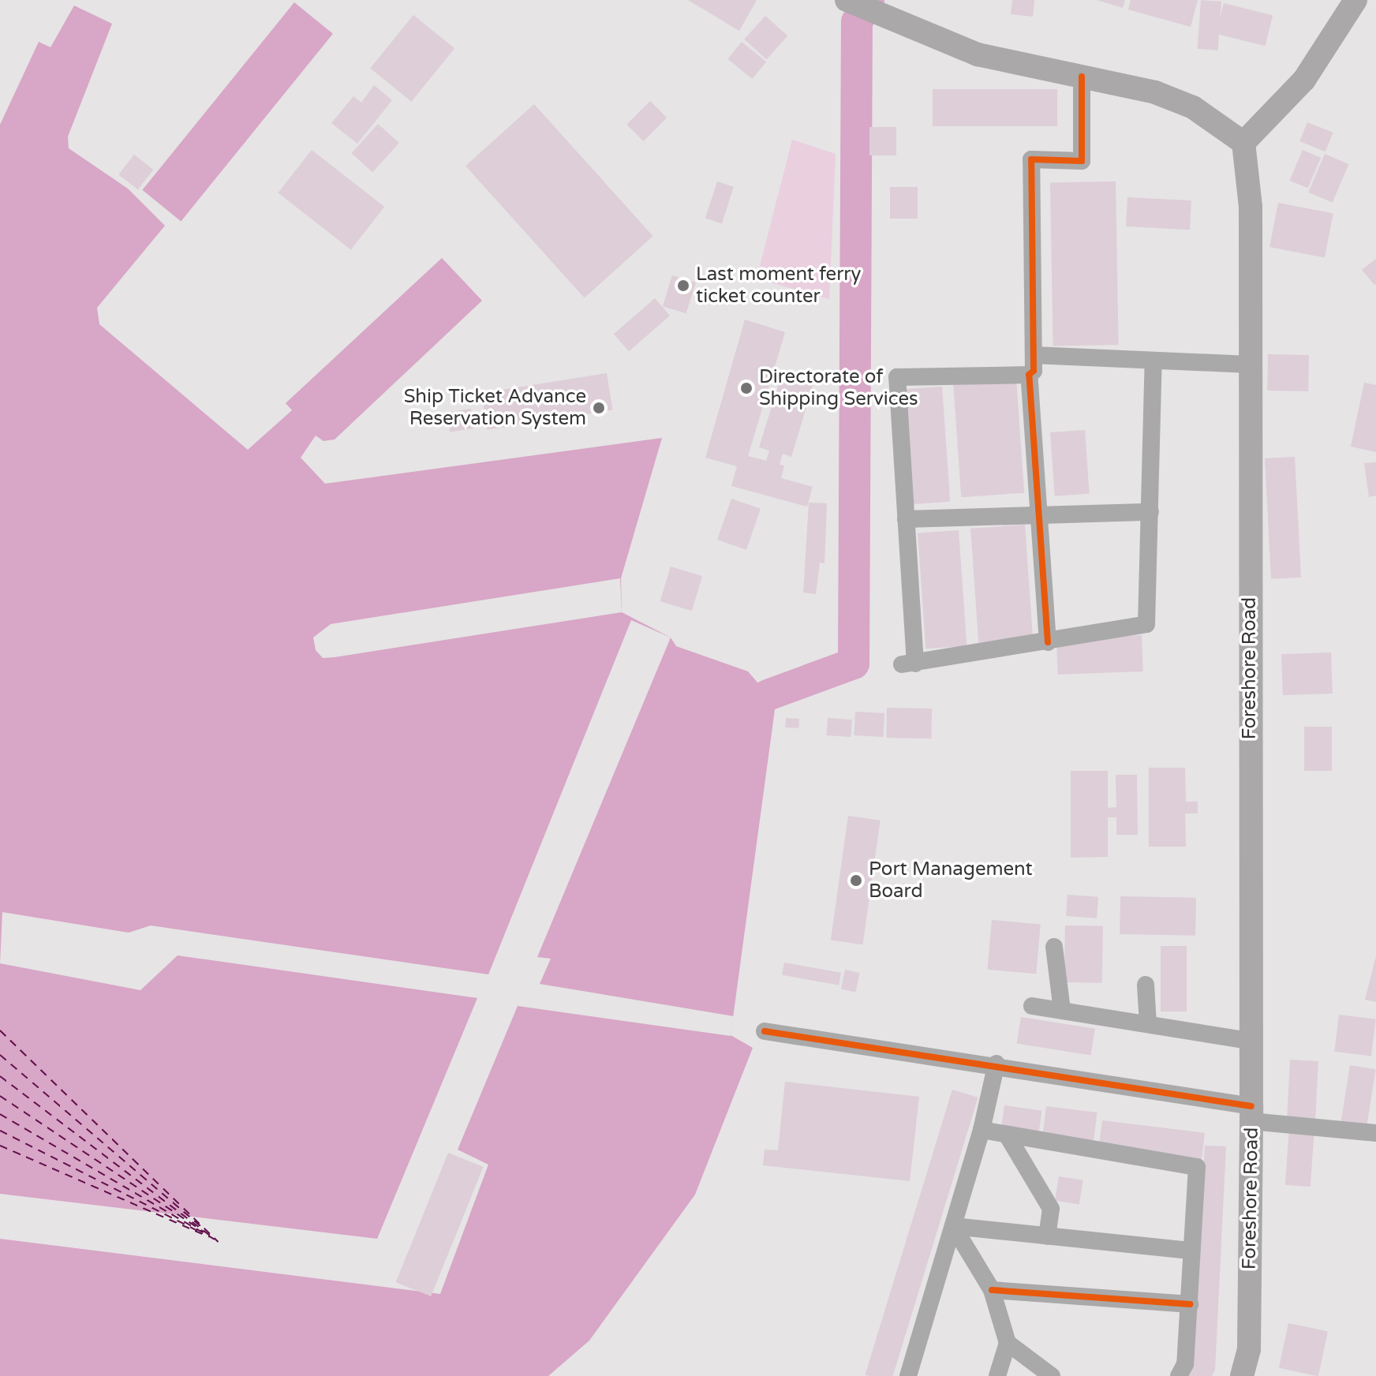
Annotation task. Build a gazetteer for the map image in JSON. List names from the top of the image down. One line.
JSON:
{"streets":{"main road":["Foreshore Road"]},"places":["Last moment ferry ticket counter","Directorate of Shipping Services","Ship Ticket Advance Reservation System","Port Management Board"]}
